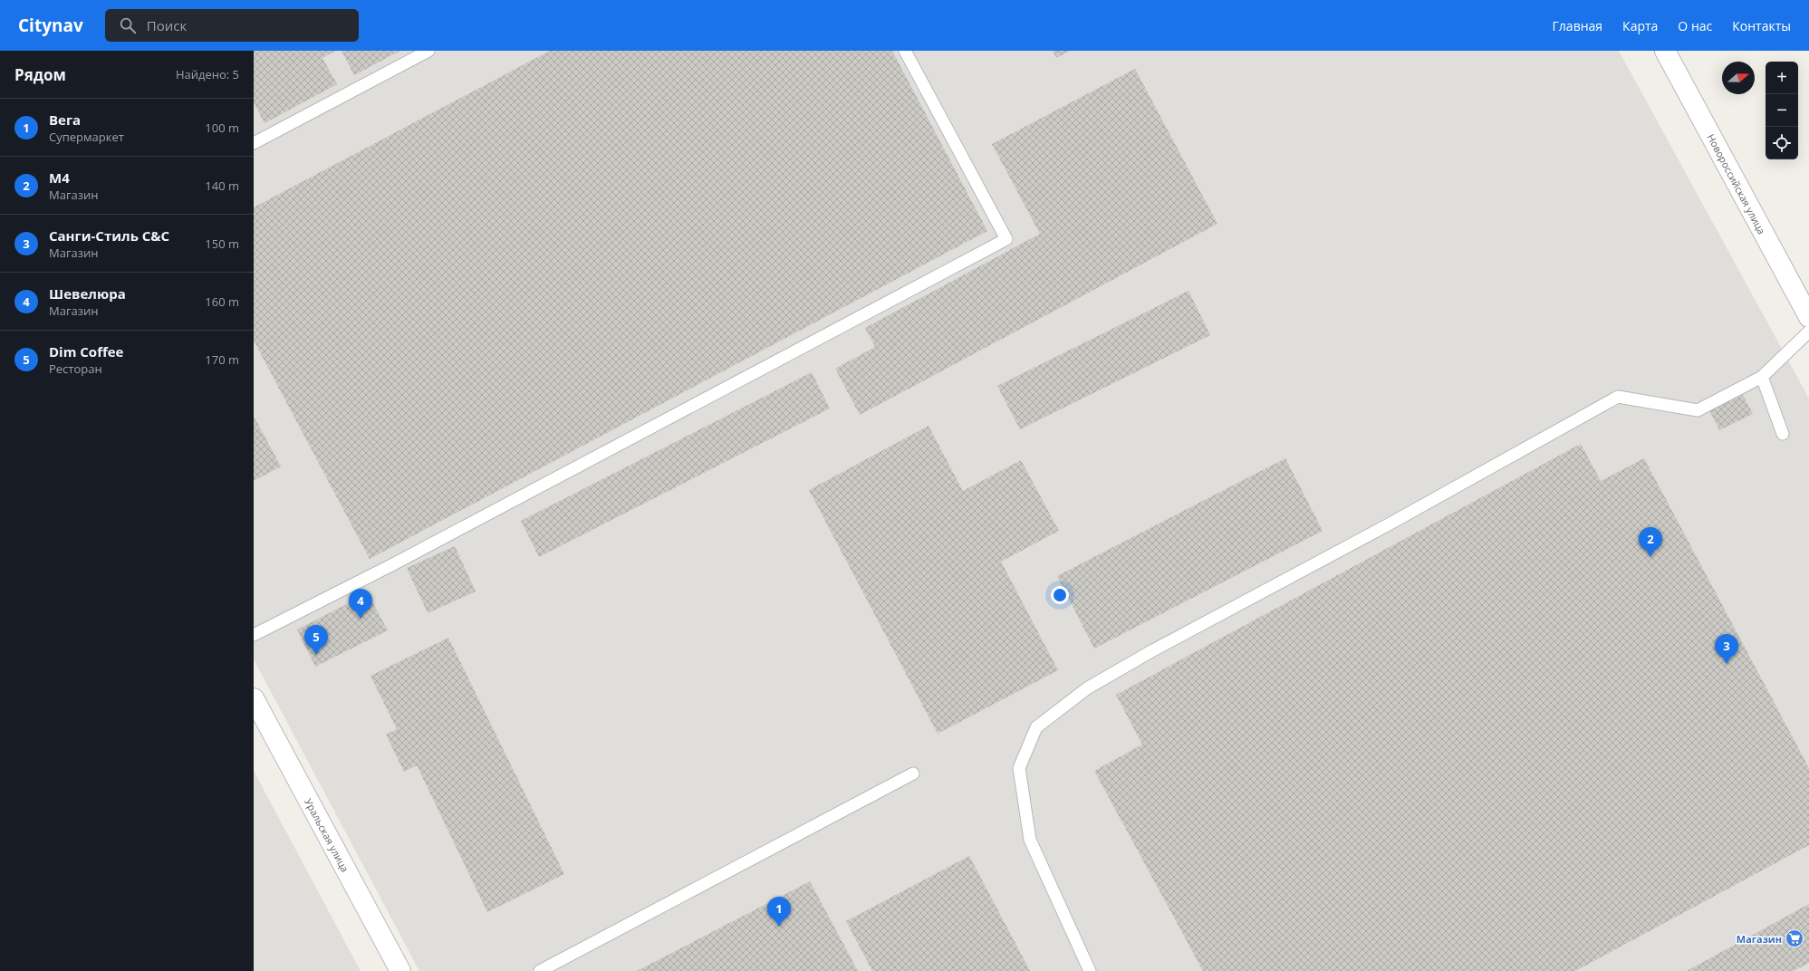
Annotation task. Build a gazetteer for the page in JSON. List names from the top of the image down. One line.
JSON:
{"streets":{"main road":["Новороссийская улица","Уральская улица"]},"places":{"supermarket":["Магазин"]},"north":"right","page":{"header":"Citynav","search":"Поиск","nav":["Главная","Карта","О нас","Контакты"],"heading":["Рядом","Найдено: 5"],"map_buttons":["+","−"],"list":[{"mark":"1","name":"Вега","note":"Супермаркет","value":"100 m"},{"mark":"2","name":"М4","note":"Магазин","value":"140 m"},{"mark":"3","name":"Санги-Стиль C&C","note":"Магазин","value":"150 m"},{"mark":"4","name":"Шевелюра","note":"Магазин","value":"160 m"},{"mark":"5","name":"Dim Coffee","note":"Ресторан","value":"170 m"}],"pins":["2","4","5","3","1"]}}
